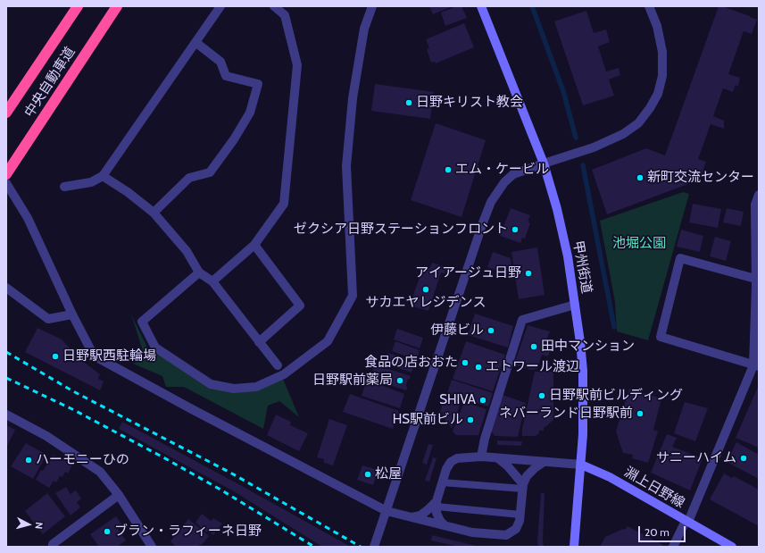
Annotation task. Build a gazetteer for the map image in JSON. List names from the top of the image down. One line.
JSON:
{"streets":{"highway":["中央自動車道"],"main road":["甲州街道","淵上日野線"]},"crossings":[["甲州街道","淵上日野線"]],"parks":["池堀公園"],"places":["日野キリスト教会","エム・ケービル","新町交流センター","ゼクシア日野ステーションフロント","アイアージュ日野","サカエヤレジデンス","伊藤ビル","田中マンション","日野駅西駐輪場","食品の店おおた","エトワール渡辺","日野駅前薬局","日野駅前ビルディング","SHIVA","ネバーランド日野駅前","HS駅前ビル","サニーハイム","ハーモニーひの","松屋","ブラン・ラフィーネ日野"],"scale_bar":"20 m","north":"right"}
